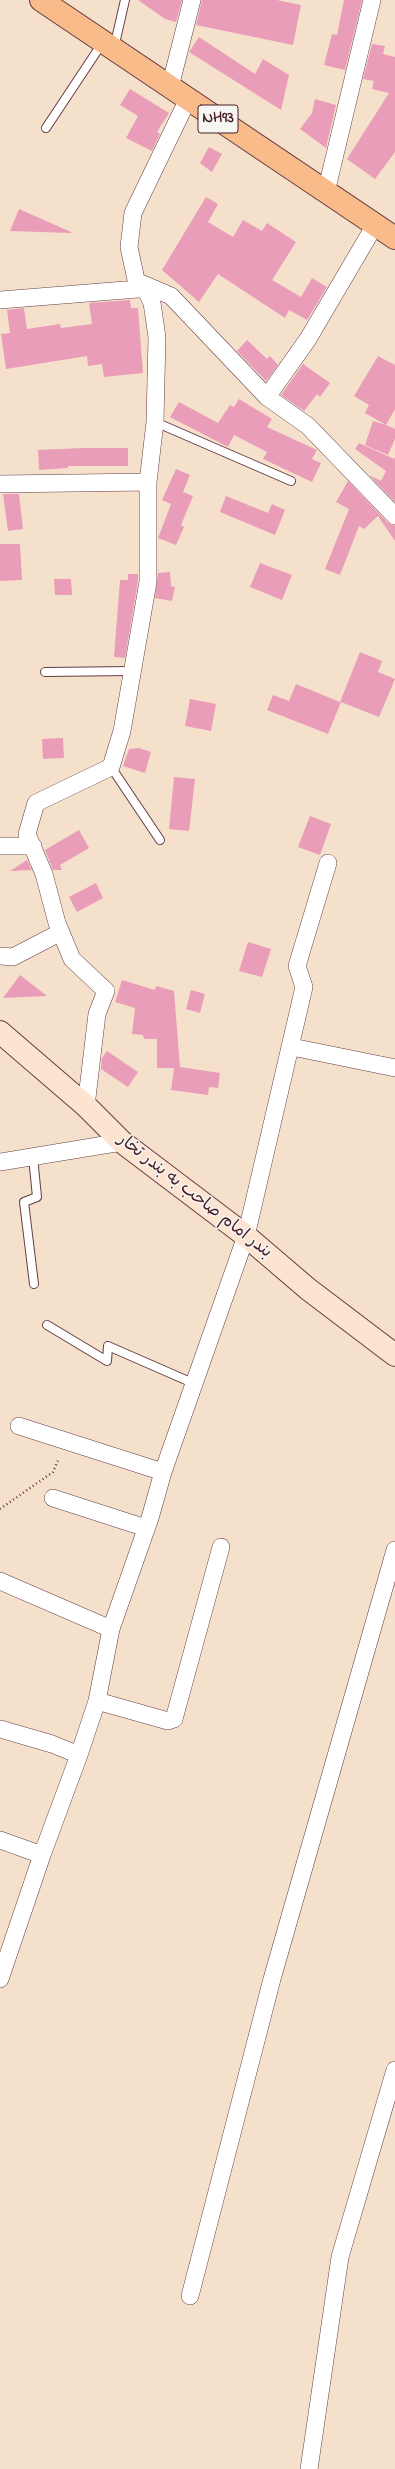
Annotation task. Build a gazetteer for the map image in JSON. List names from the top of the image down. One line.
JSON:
{"streets":{"main road":["NH93","بندر امام صاحب به بندر تخار"]}}
